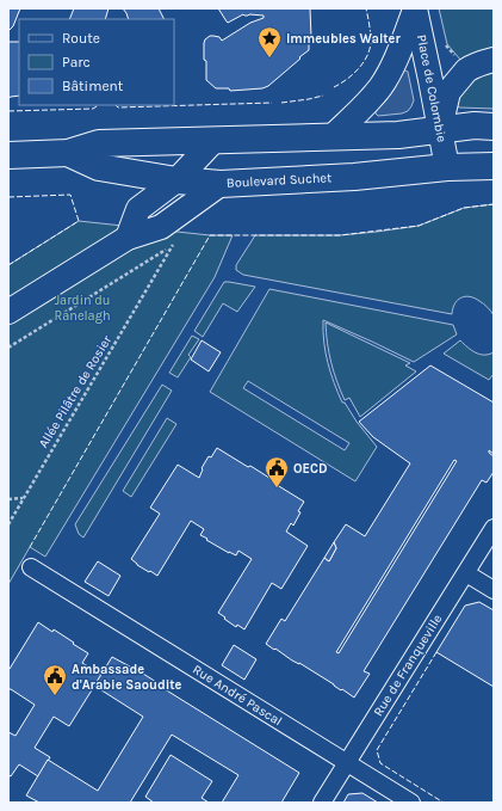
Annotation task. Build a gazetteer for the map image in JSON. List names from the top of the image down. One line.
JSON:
{"streets":{"main road":["Place de Colombie","Boulevard Suchet"],"street":["Rue de Franqueville","Rue André Pascal"],"path":["Allée Pilâtre de Rosier"]},"crossings":[["Place de Colombie","Boulevard Suchet"],["Rue de Franqueville","Rue André Pascal"]],"parks":["Jardin du Ranelagh"],"places":{"place":["Immeubles Walter"],"public building":["OECD","Ambassade d'Arabie Saoudite"]},"legend":["Route","Parc","Bâtiment"]}
